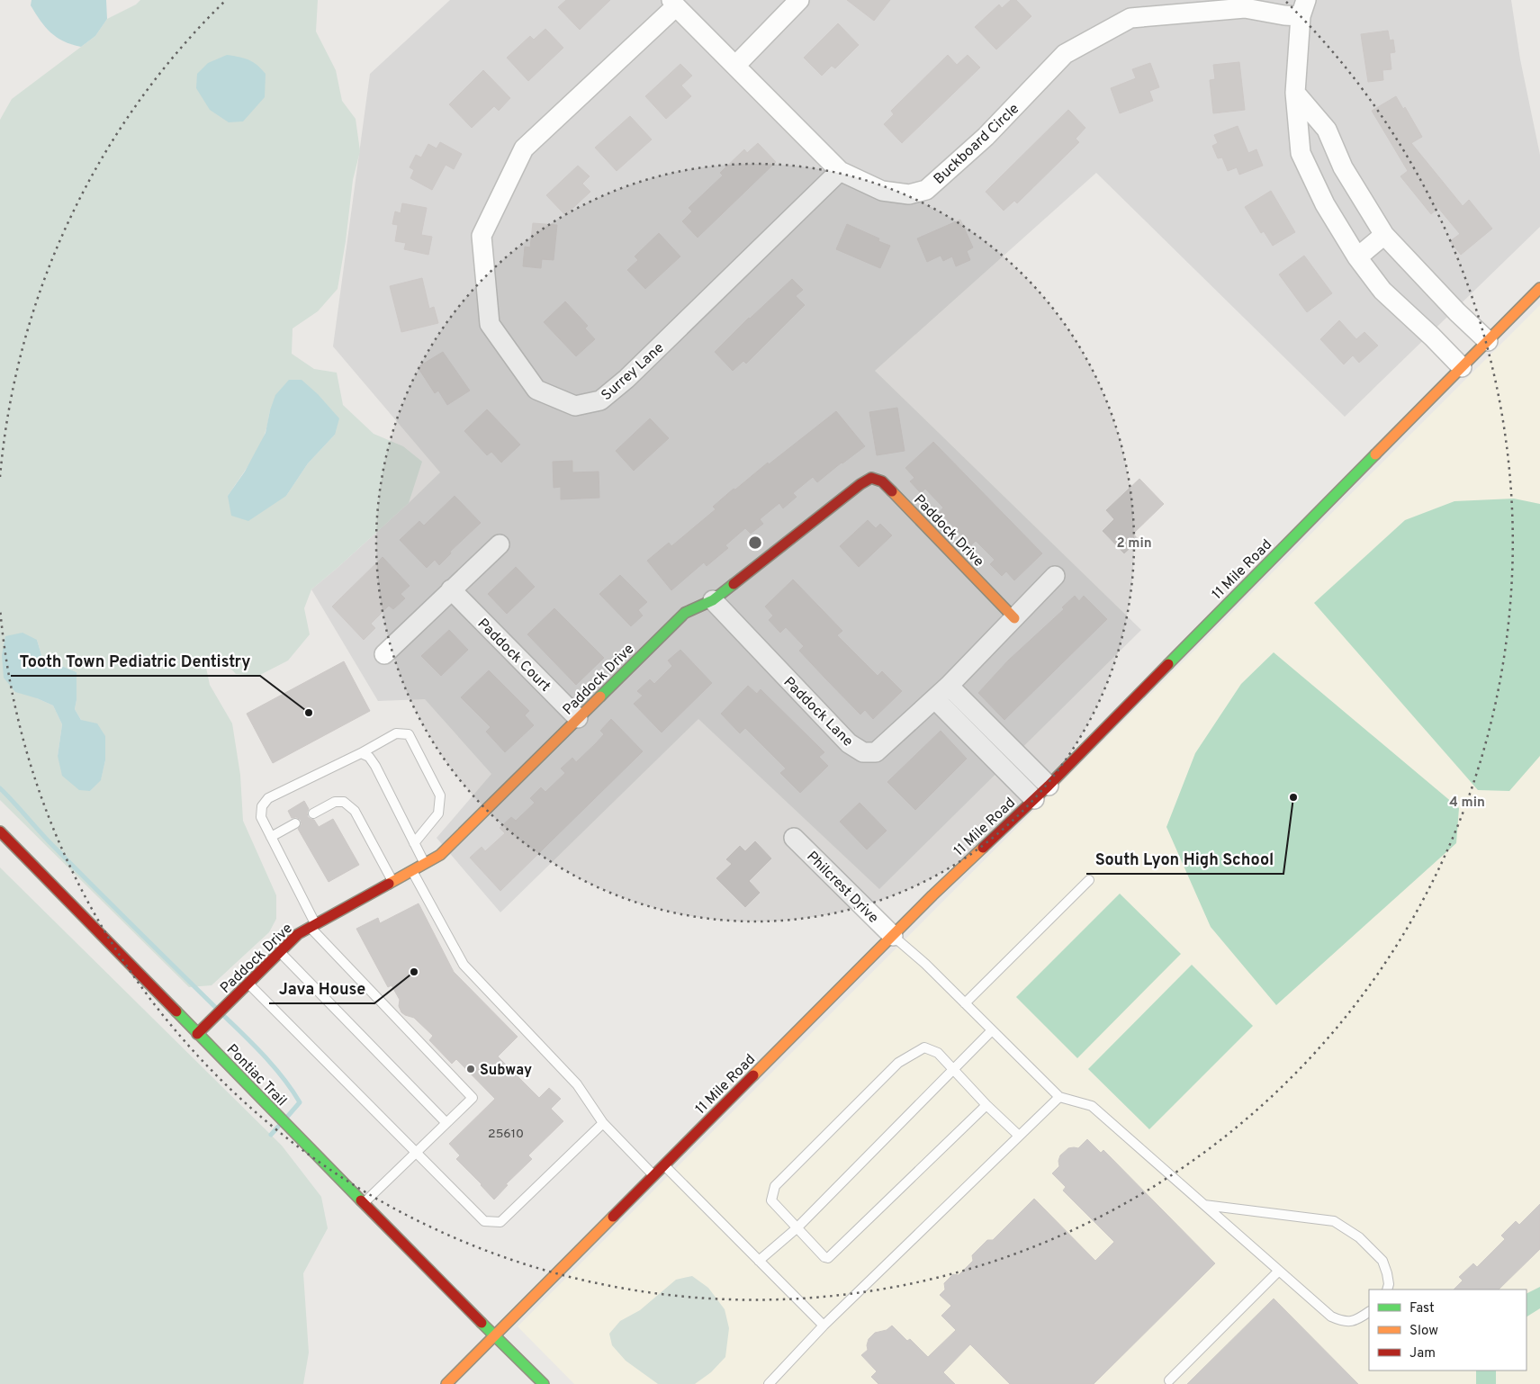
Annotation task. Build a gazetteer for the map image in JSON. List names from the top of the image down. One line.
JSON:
{"streets":{"street":["Buckboard Circle","Surrey Lane","Paddock Drive","11 Mile Road","Paddock Court","Paddock Lane","Philcrest Drive","Pontiac Trail"]},"crossings":[["Buckboard Circle","Surrey Lane"],["Paddock Drive","Paddock Court"],["Paddock Drive","Paddock Lane"],["Paddock Drive","Pontiac Trail"],["11 Mile Road","Philcrest Drive"],["11 Mile Road","Pontiac Trail"]],"places":["Tooth Town Pediatric Dentistry","South Lyon High School","Java House","Subway"],"house_numbers":["25610"],"legend":["Fast","Slow","Jam"],"rings":["2 min","4 min"]}
